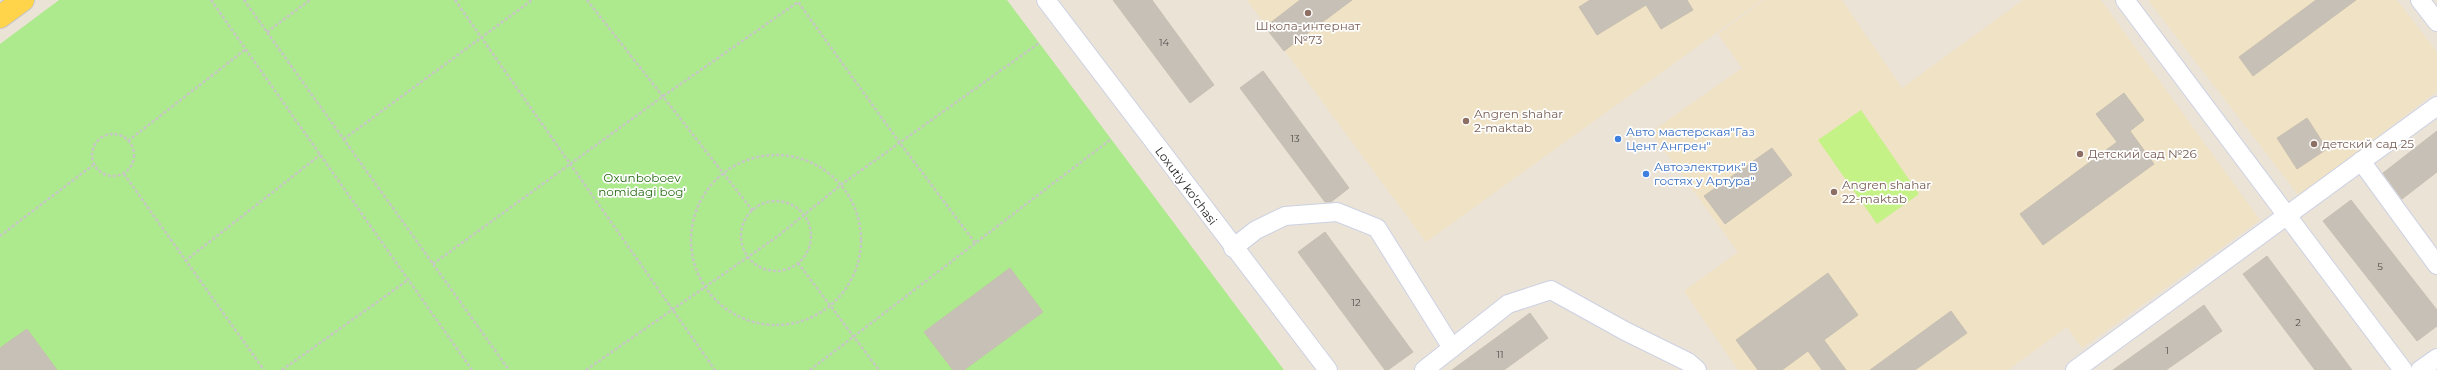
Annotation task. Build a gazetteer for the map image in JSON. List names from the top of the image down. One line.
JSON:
{"streets":{"street":["Loxutiy ko'chasi"]},"parks":["Oxunboboev nomidagi bog'"],"places":["Школа-интернат №73","Angren shahar 2-maktab","Авто мастерская\"Газ Цент Ангрен\"","детский сад 25","Детский сад №26","Автоэлектрик\" В гостях у Артура\"","Angren shahar 22-maktab"],"house_numbers":["14","13","5","12","2","1","11"]}
